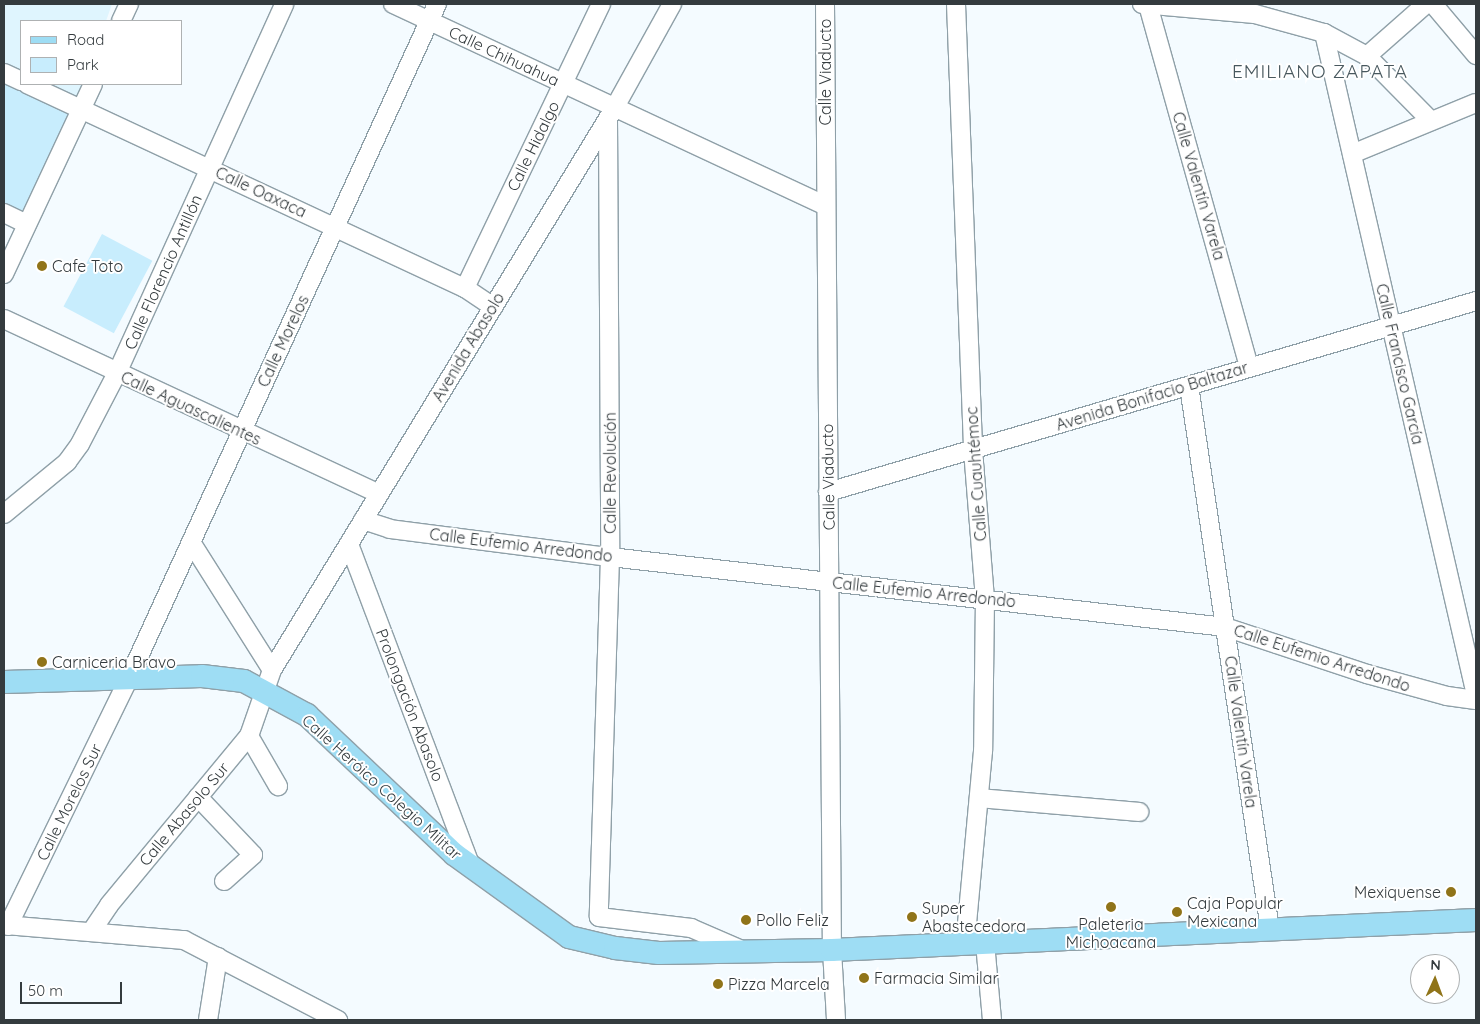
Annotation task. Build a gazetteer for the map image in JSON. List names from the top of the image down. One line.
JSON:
{"streets":{"main road":["Calle Heróico Colegio Militar"],"street":["Calle Chihuahua","Calle Viaducto","Calle Hidalgo","Calle Valentín Varela","Calle Oaxaca","Calle Florencio Antillón","Calle Morelos","Avenida Abasolo","Calle Francisco García","Avenida Bonifacio Baltazar","Calle Aguascalientes","Calle Revolución","Calle Cuauhtémoc","Calle Eufemio Arredondo","Prolongación Abasolo","Calle Morelos Sur","Calle Abasolo Sur"]},"crossings":[["Calle Chihuahua","Calle Viaducto"],["Calle Chihuahua","Calle Hidalgo"],["Calle Chihuahua","Calle Morelos"],["Calle Chihuahua","Avenida Abasolo"],["Calle Chihuahua","Calle Revolución"],["Calle Viaducto","Avenida Bonifacio Baltazar"],["Calle Viaducto","Calle Eufemio Arredondo"],["Calle Viaducto","Calle Heróico Colegio Militar"],["Calle Hidalgo","Calle Oaxaca"],["Calle Valentín Varela","Avenida Bonifacio Baltazar"],["Calle Valentín Varela","Calle Eufemio Arredondo"],["Calle Valentín Varela","Calle Heróico Colegio Militar"],["Calle Oaxaca","Calle Florencio Antillón"],["Calle Oaxaca","Calle Morelos"],["Calle Oaxaca","Avenida Abasolo"],["Calle Florencio Antillón","Calle Aguascalientes"],["Calle Morelos","Calle Aguascalientes"],["Calle Morelos","Calle Heróico Colegio Militar"],["Calle Morelos","Calle Morelos Sur"],["Avenida Abasolo","Calle Aguascalientes"],["Avenida Abasolo","Calle Revolución"],["Avenida Abasolo","Calle Eufemio Arredondo"],["Avenida Abasolo","Prolongación Abasolo"],["Avenida Abasolo","Calle Heróico Colegio Militar"],["Avenida Abasolo","Calle Abasolo Sur"],["Calle Francisco García","Avenida Bonifacio Baltazar"],["Avenida Bonifacio Baltazar","Calle Cuauhtémoc"],["Calle Revolución","Calle Eufemio Arredondo"],["Calle Revolución","Calle Heróico Colegio Militar"],["Calle Cuauhtémoc","Calle Eufemio Arredondo"],["Calle Cuauhtémoc","Calle Heróico Colegio Militar"],["Prolongación Abasolo","Calle Heróico Colegio Militar"],["Calle Heróico Colegio Militar","Calle Morelos Sur"],["Calle Heróico Colegio Militar","Calle Abasolo Sur"]],"districts":["EMILIANO ZAPATA"],"places":["Cafe Toto","Carniceria Bravo","Mexiquense","Paleteria Michoacana","Caja Popular Mexicana","Super Abastecedora","Pollo Feliz","Farmacia Similar","Pizza Marcela"],"legend":["Road","Park"],"scale_bar":"50 m","north":"top"}
